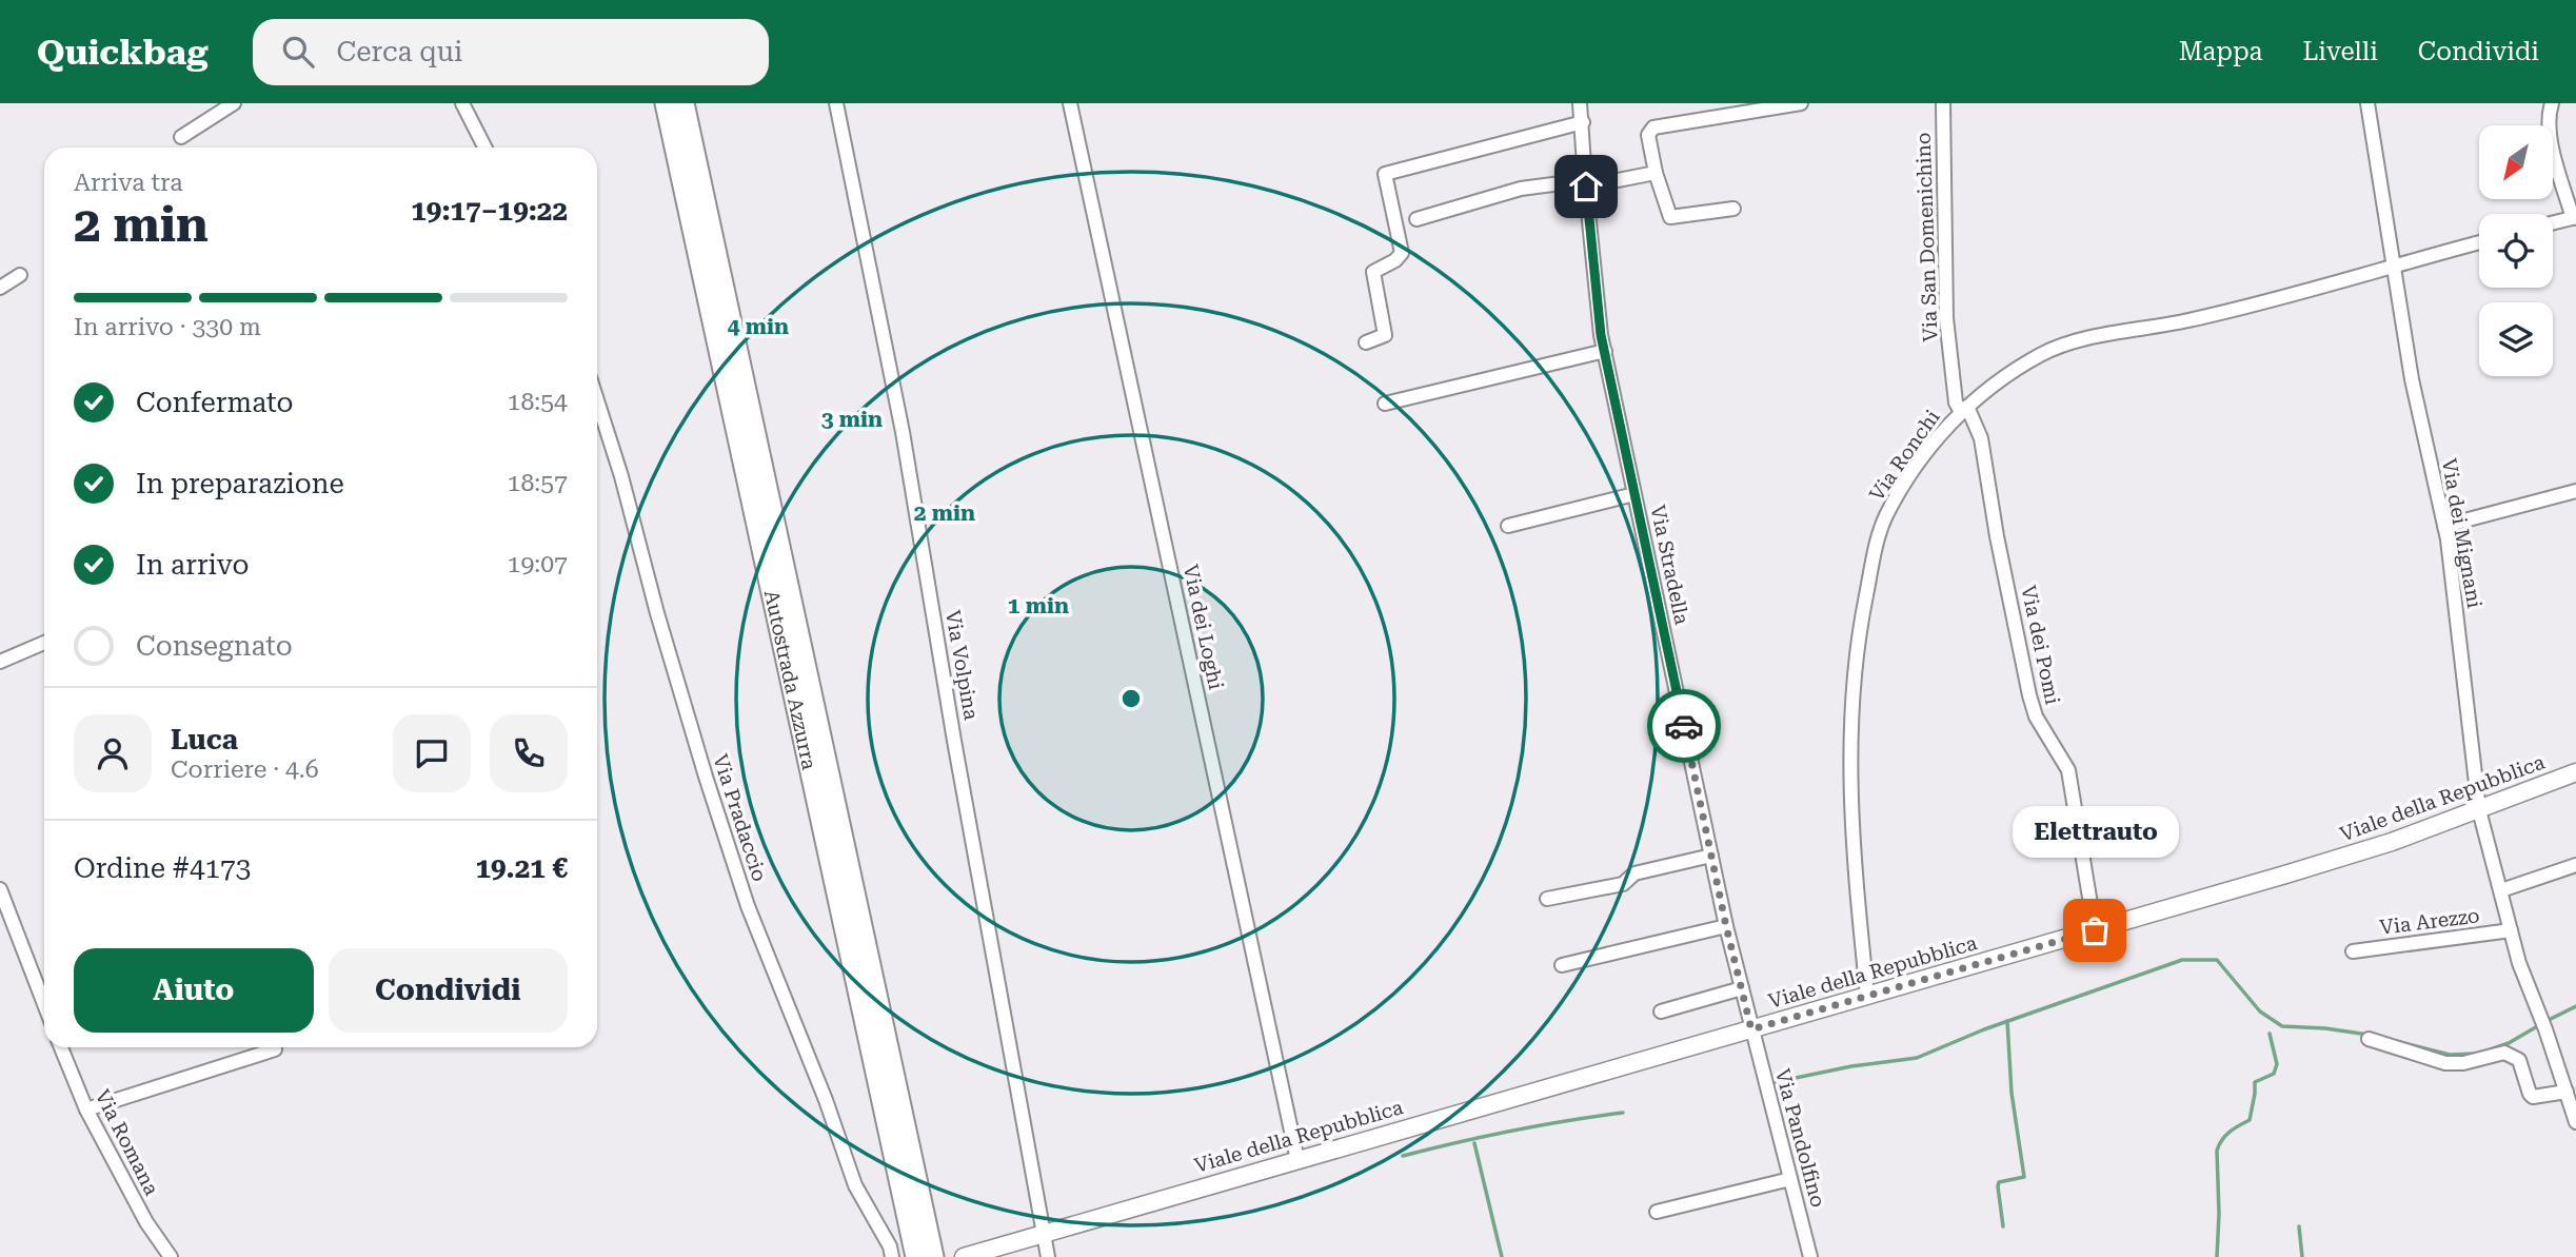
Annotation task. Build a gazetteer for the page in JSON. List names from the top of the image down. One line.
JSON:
{"streets":{"highway":["Autostrada Azzurra"],"main road":["Viale della Repubblica"],"street":["Via San Domenichino","Via Ronchi","Via dei Mignani","Via Stradella","Via dei Loghi","Via dei Pomi","Via Volpina","Via Pradaccio","Via Arezzo","Via Pandolfino","Via Romana"]},"crossings":[["Via San Domenichino","Via Ronchi"],["Via San Domenichino","Via dei Pomi"],["Via Ronchi","Via dei Mignani"],["Via Ronchi","Via dei Pomi"],["Via Ronchi","Viale della Repubblica"],["Via dei Mignani","Viale della Repubblica"],["Via dei Mignani","Via Arezzo"],["Via Stradella","Viale della Repubblica"],["Via Stradella","Via Pandolfino"],["Via dei Loghi","Viale della Repubblica"],["Via dei Pomi","Viale della Repubblica"],["Via Volpina","Viale della Repubblica"],["Viale della Repubblica","Via Arezzo"],["Viale della Repubblica","Via Pandolfino"]],"places":["Elettrauto"],"north":"bottom left","page":{"header":"Quickbag","search":"Cerca qui","nav":["Mappa","Livelli","Condividi"],"heading":["2 min","Arriva tra","19:17–19:22"],"panel":["Luca","Corriere · 4.6","Ordine #4173","19.21 €"],"bar":"In arrivo · 330 m","list":[["Confermato","18:54"],["In preparazione","18:57"],["In arrivo","19:07"],"Consegnato"],"bubble":"Elettrauto","buttons":["Aiuto","Condividi"]},"rings":["4 min","3 min","2 min","1 min"]}
